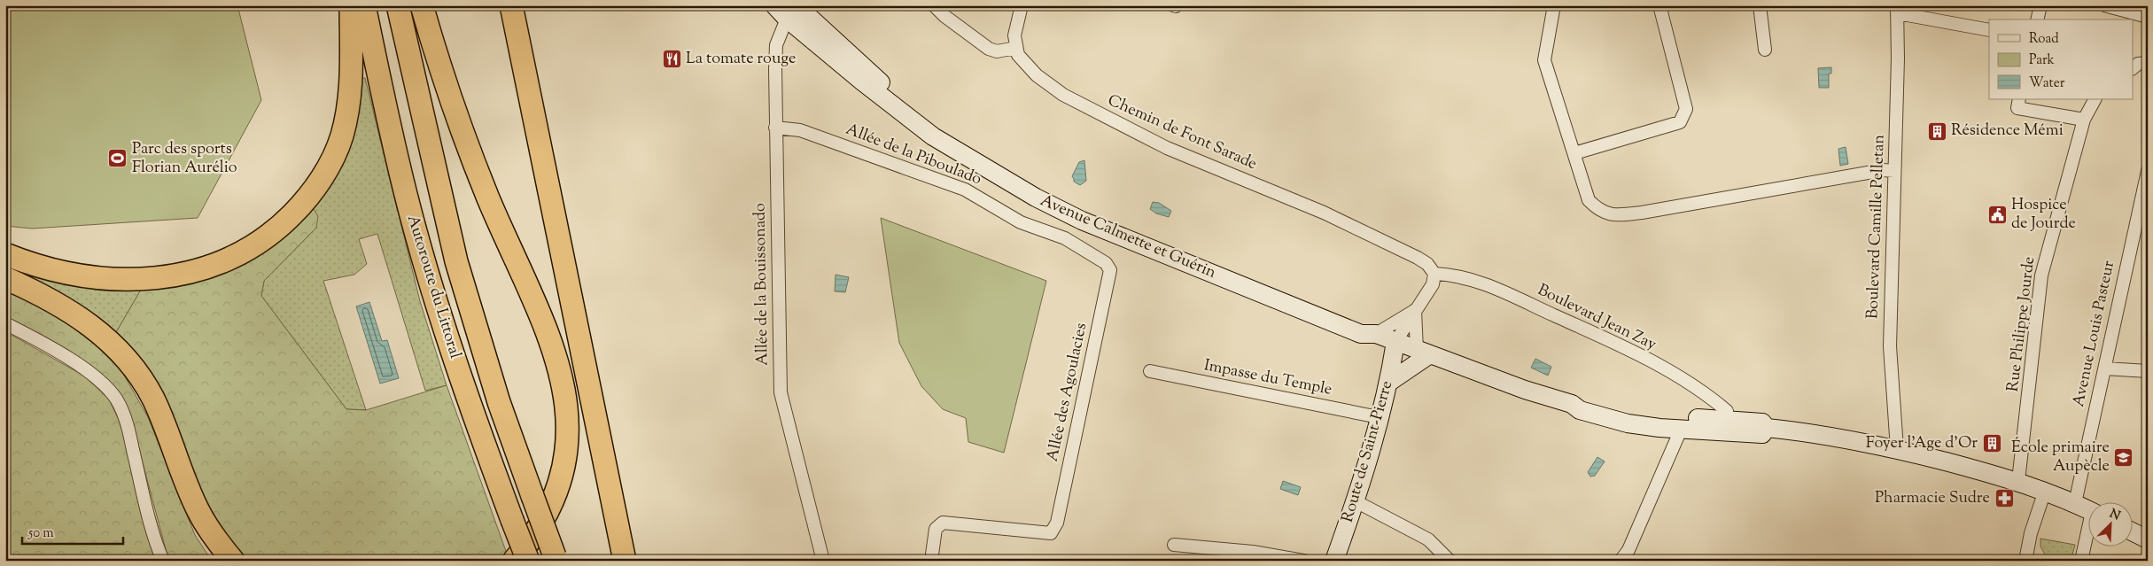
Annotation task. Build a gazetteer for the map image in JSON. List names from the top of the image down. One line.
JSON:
{"streets":{"highway":["Autoroute du Littoral"],"main road":["Avenue Calmette et Guérin","Route de Saint-Pierre"],"street":["Chemin de Font Sarade","Allée de la Piboulado","Boulevard Camille Pelletan","Allée de la Bouissonado","Boulevard Jean Zay","Rue Philippe Jourde","Avenue Louis Pasteur","Impasse du Temple","Allée des Agoulacies"]},"crossings":[["Chemin de Font Sarade","Boulevard Jean Zay"],["Allée de la Piboulado","Allée de la Bouissonado"],["Allée de la Piboulado","Allée des Agoulacies"],["Boulevard Camille Pelletan","Avenue Calmette et Guérin"],["Avenue Calmette et Guérin","Allée de la Bouissonado"],["Avenue Calmette et Guérin","Boulevard Jean Zay"],["Avenue Calmette et Guérin","Rue Philippe Jourde"],["Avenue Calmette et Guérin","Avenue Louis Pasteur"],["Avenue Calmette et Guérin","Route de Saint-Pierre"],["Impasse du Temple","Route de Saint-Pierre"]],"places":{"restaurant":["La tomate rouge"],"building":["Résidence Mémi","Foyer l'Age d'Or"],"sports":["Parc des sports Florian Aurélio"],"public building":["Hospice de Jourde"],"school or university":["École primaire Aupècle"],"pharmacy":["Pharmacie Sudre"]},"legend":["Road","Park","Water"],"scale_bar":"50 m","north":"top right"}
